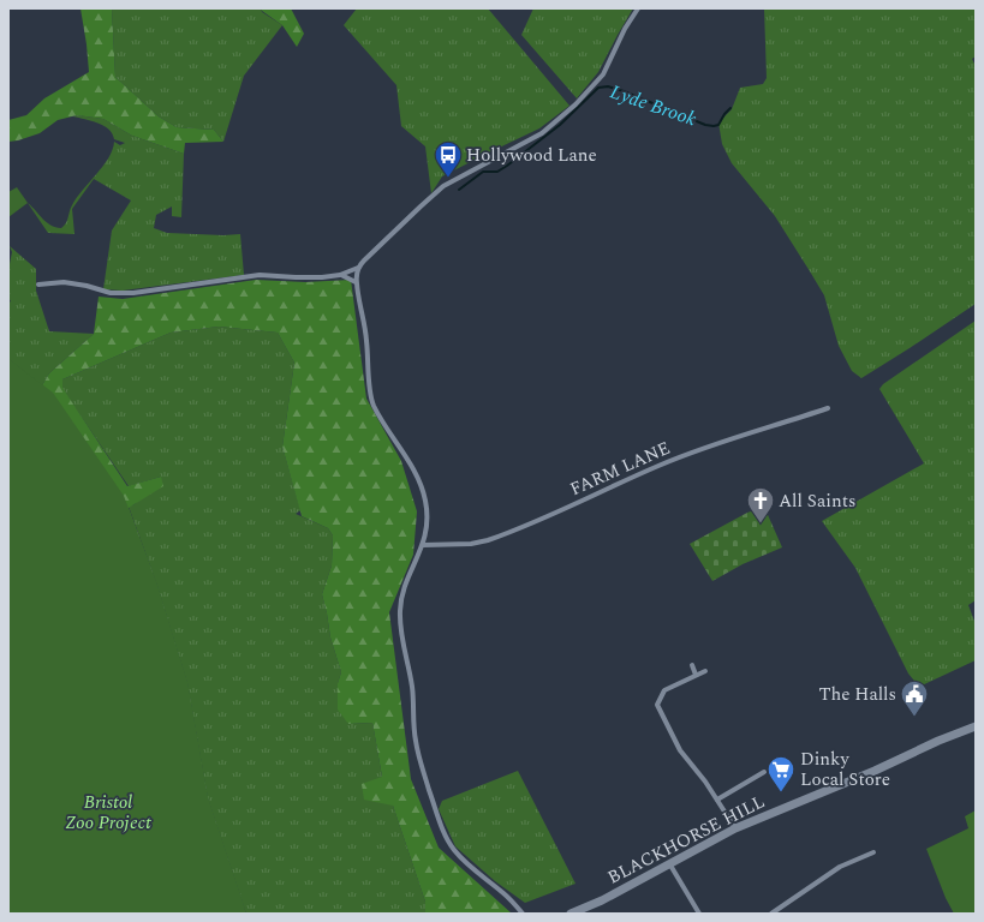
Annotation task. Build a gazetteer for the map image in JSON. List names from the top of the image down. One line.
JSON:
{"streets":{"main road":["BLACKHORSE HILL"],"street":["FARM LANE"]},"water":["Lyde Brook"],"parks":["Bristol Zoo Project"],"places":{"bus stop":["Hollywood Lane"],"church":["All Saints"],"public building":["The Halls"],"supermarket":["Dinky Local Store"]}}
